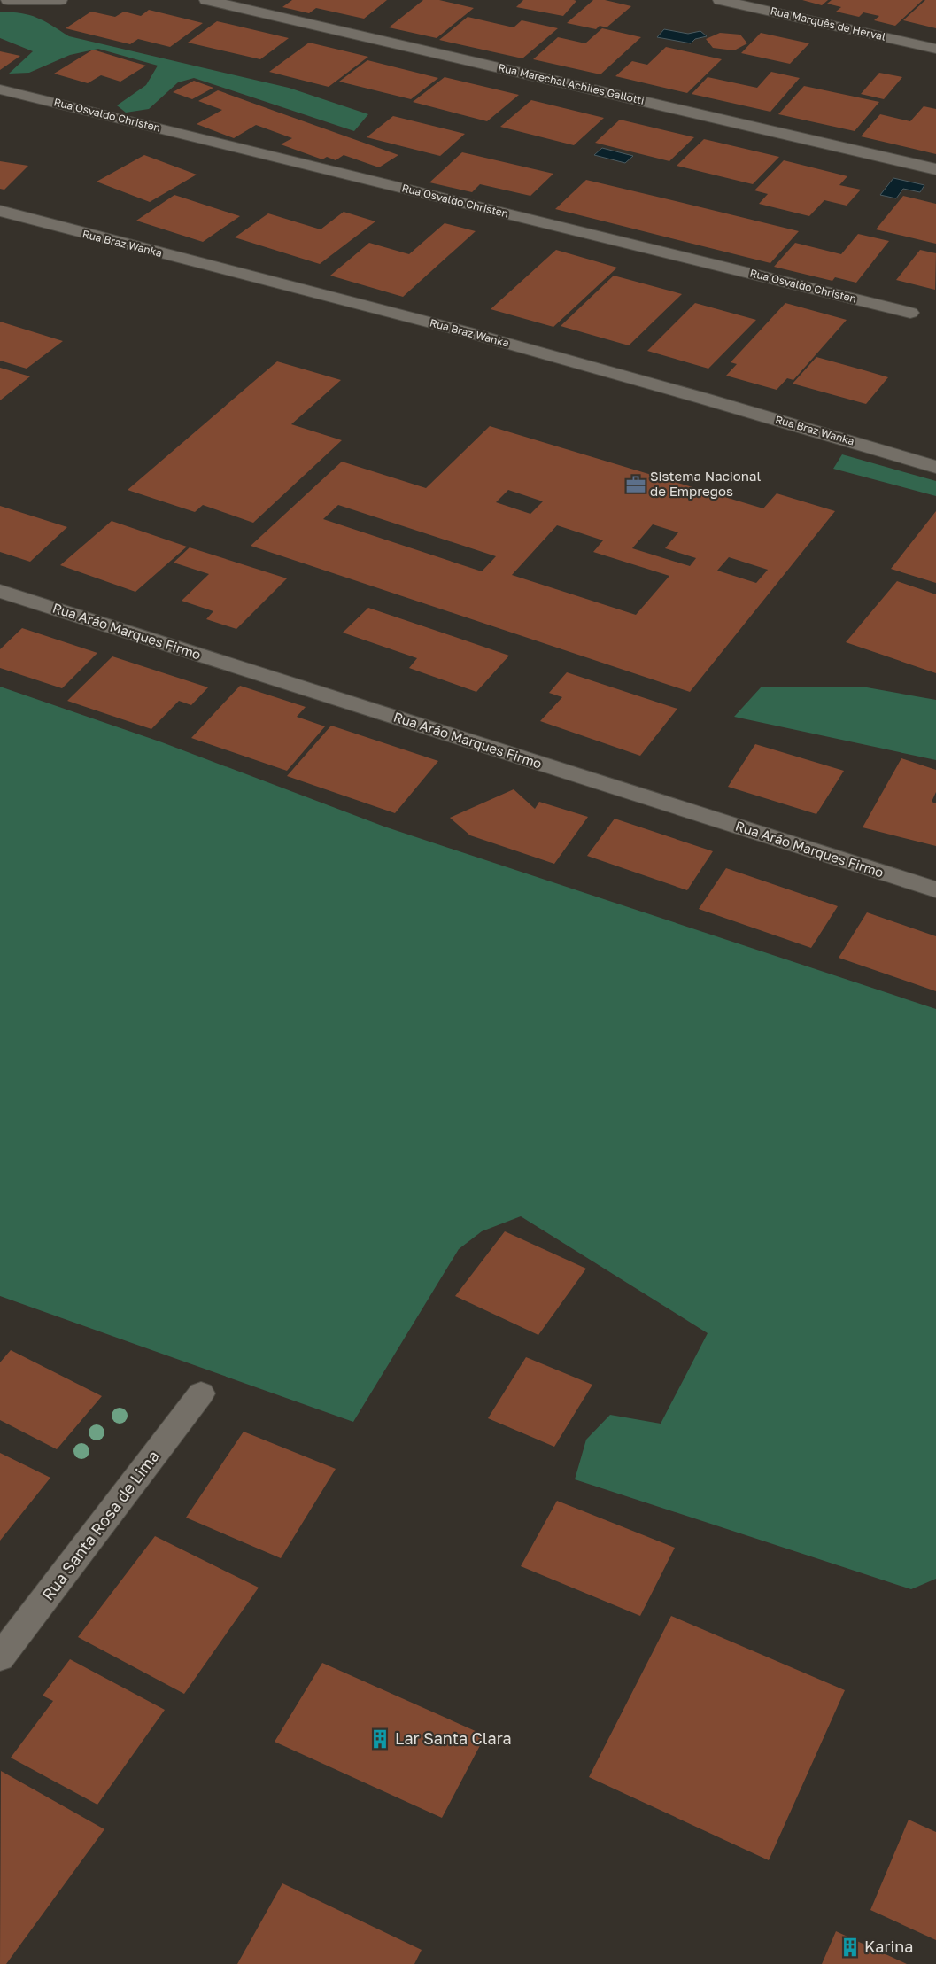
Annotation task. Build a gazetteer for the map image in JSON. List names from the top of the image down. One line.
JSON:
{"streets":{"street":["Rua Marquês de Herval","Rua Marechal Achiles Gallotti","Rua Osvaldo Christen","Rua Braz Wanka","Rua Arão Marques Firmo","Rua Santa Rosa de Lima"]},"places":{"office":["Sistema Nacional de Empregos"],"building":["Lar Santa Clara","Karina"]}}
